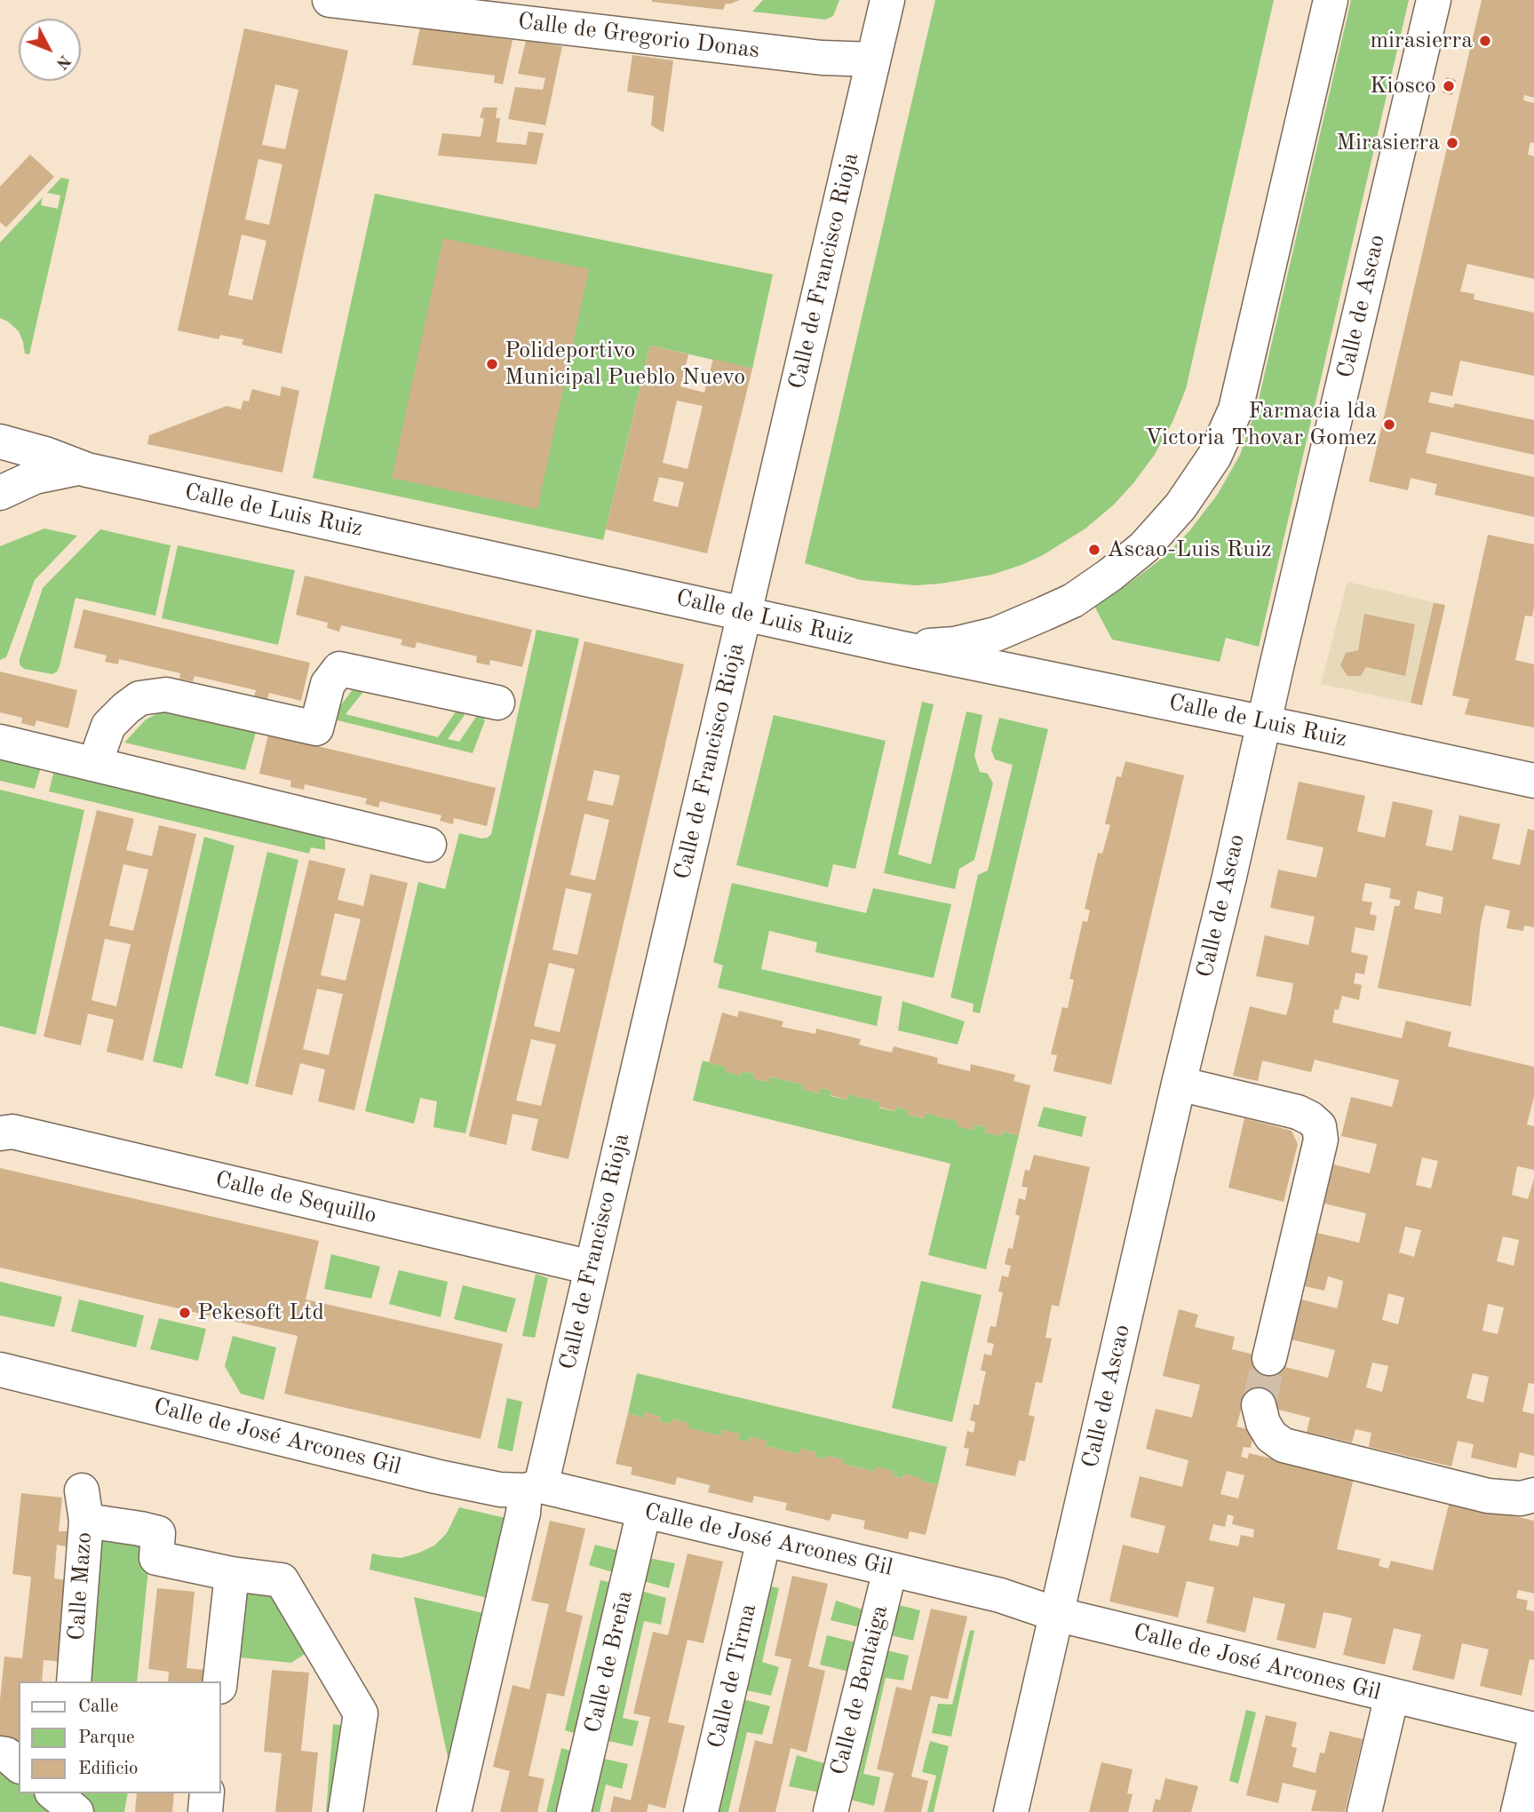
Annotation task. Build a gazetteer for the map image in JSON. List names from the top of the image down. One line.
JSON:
{"streets":{"street":["Calle de Gregorio Donas","Calle de Francisco Rioja","Calle de Ascao","Calle de Luis Ruiz","Calle de Sequillo","Calle de José Arcones Gil","Calle Mazo","Calle de Breña","Calle de Tirma","Calle de Bentaiga"]},"crossings":[["Calle de Gregorio Donas","Calle de Francisco Rioja"],["Calle de Francisco Rioja","Calle de Luis Ruiz"],["Calle de Francisco Rioja","Calle de Sequillo"],["Calle de Francisco Rioja","Calle de José Arcones Gil"],["Calle de Ascao","Calle de Luis Ruiz"],["Calle de Ascao","Calle de José Arcones Gil"],["Calle de José Arcones Gil","Calle de Breña"],["Calle de José Arcones Gil","Calle de Tirma"],["Calle de José Arcones Gil","Calle de Bentaiga"]],"places":["mirasierra","Kiosco","Mirasierra","Polideportivo Municipal Pueblo Nuevo","Farmacia lda Victoria Thovar Gomez","Ascao-Luis Ruiz","Pekesoft Ltd"],"legend":["Calle","Parque","Edificio"],"north":"bottom right"}
